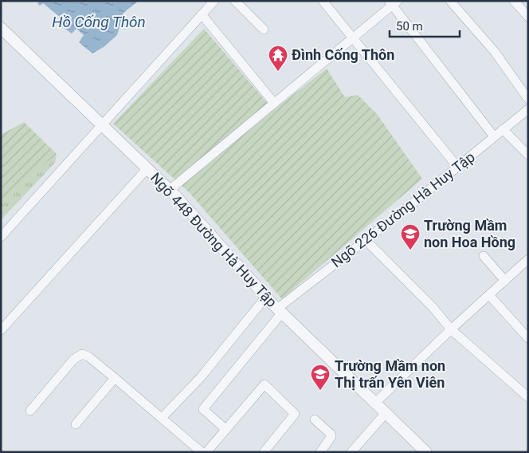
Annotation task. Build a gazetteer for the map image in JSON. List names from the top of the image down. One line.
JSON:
{"streets":{"street":["Ngõ 226 Đường Hà Huy Tập","Ngõ 448 Đường Hà Huy Tập"]},"crossings":[["Ngõ 226 Đường Hà Huy Tập","Ngõ 448 Đường Hà Huy Tập"]],"water":["Hồ Cống Thôn"],"places":{"temple":["Đình Cống Thôn"],"school or university":["Trường Mầm non Hoa Hồng","Trường Mầm non Thị trấn Yên Viên"]},"scale_bar":"50 m"}
